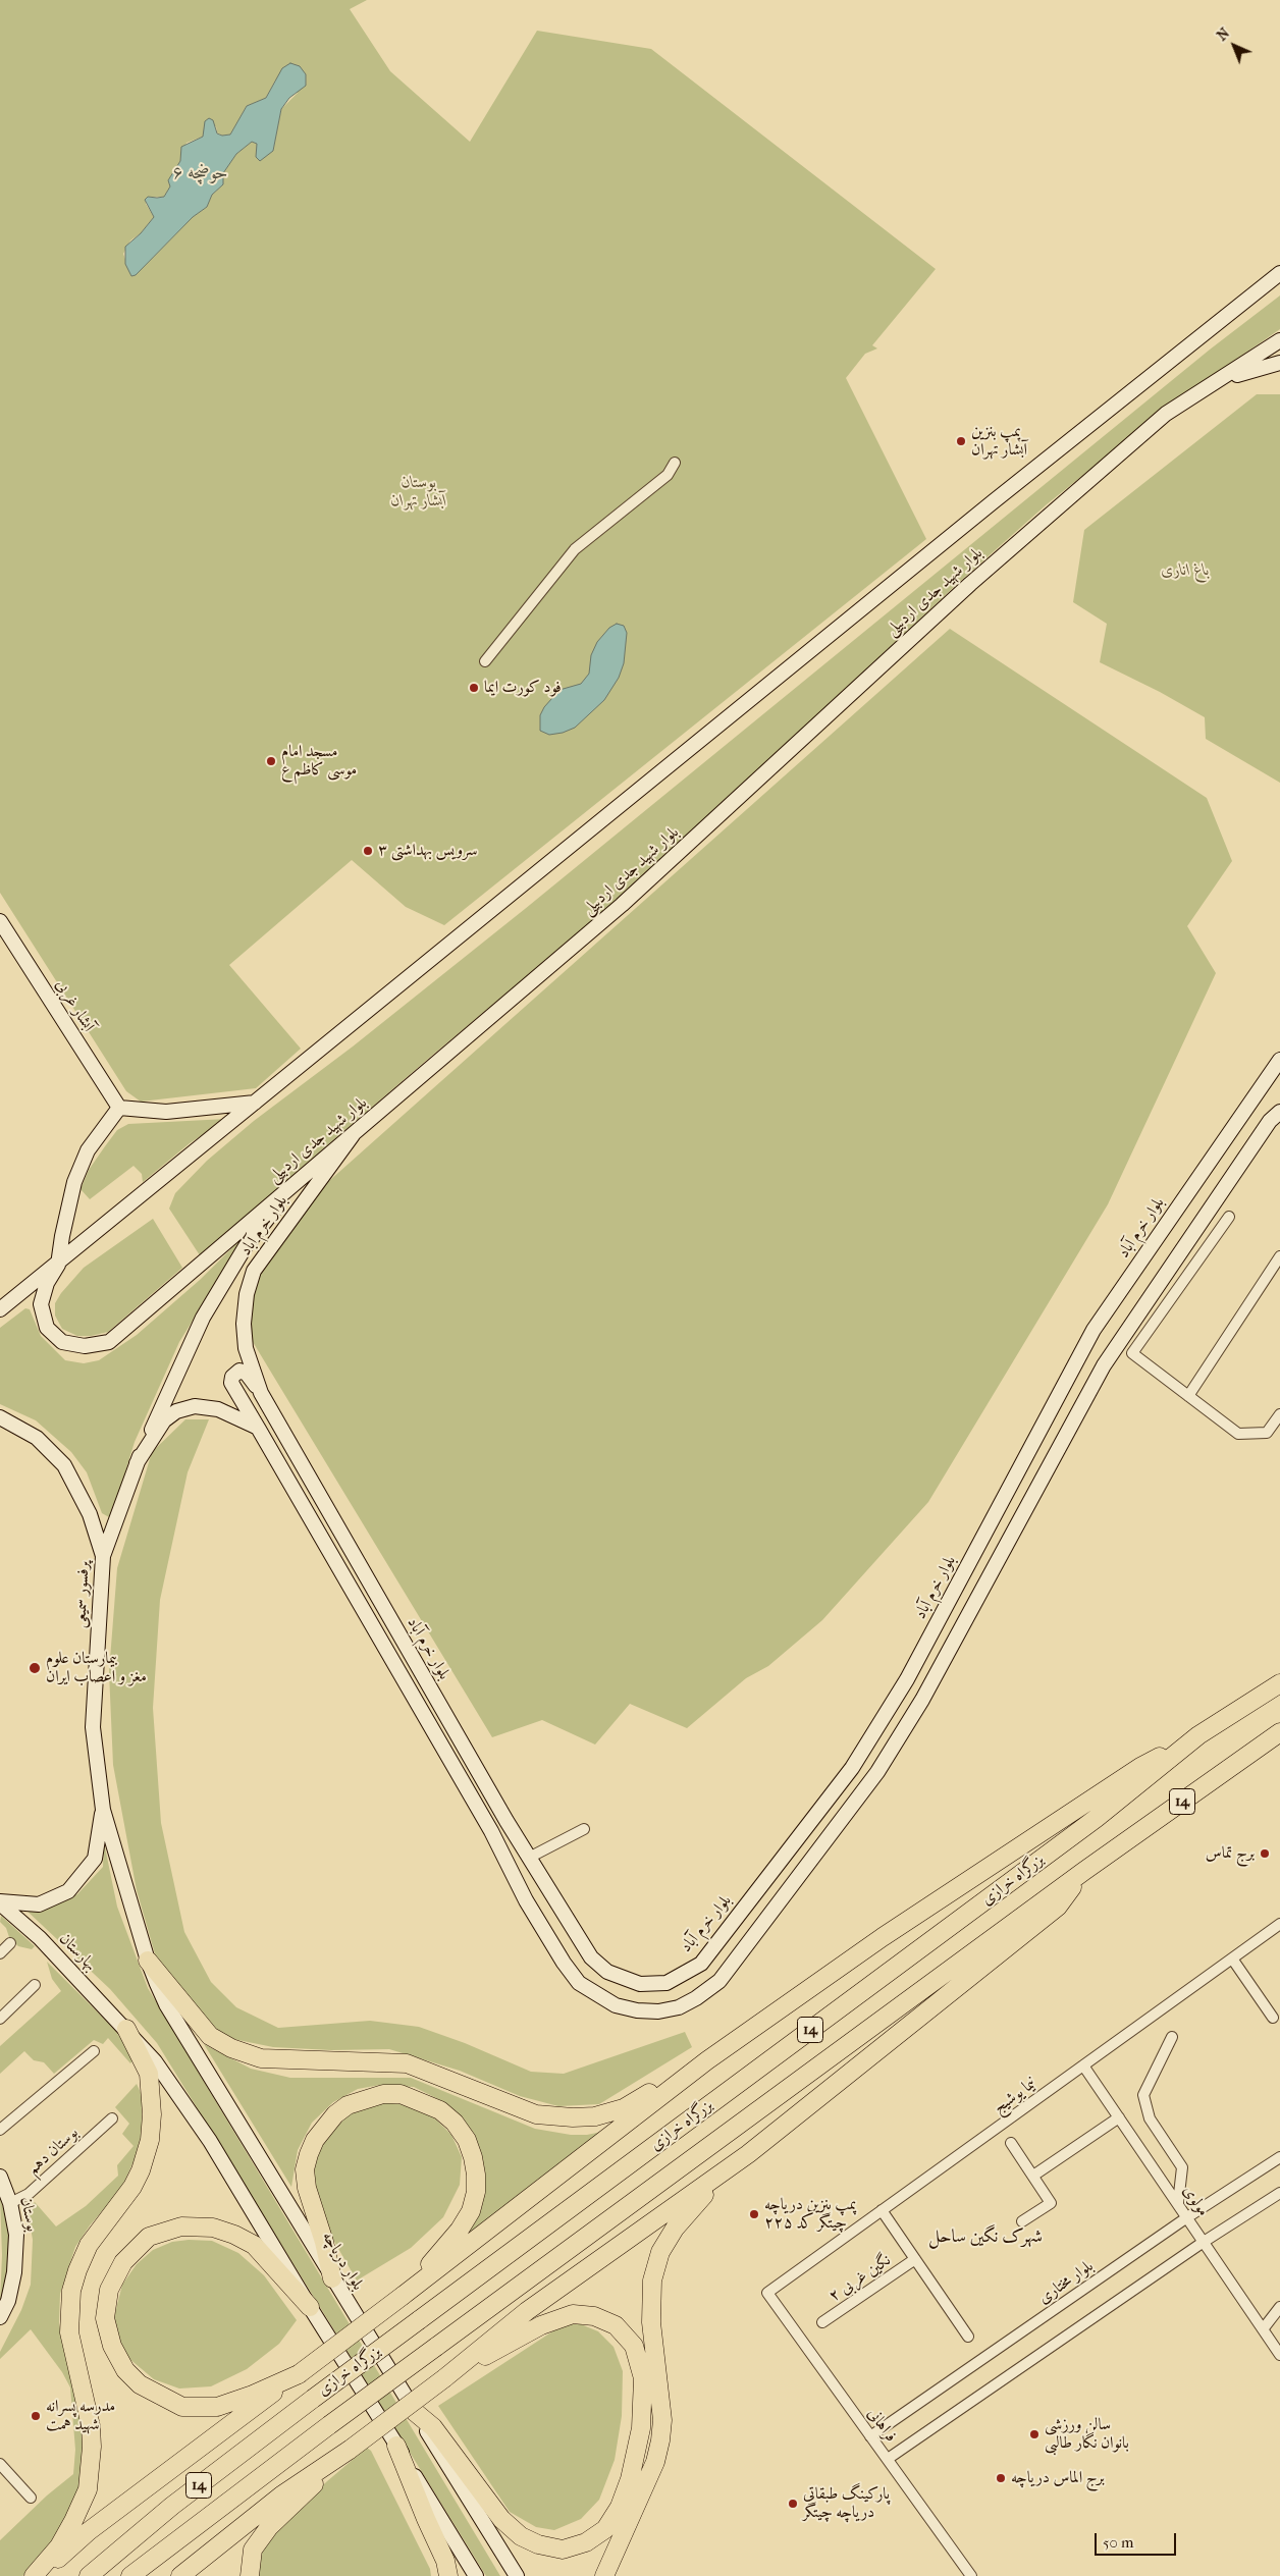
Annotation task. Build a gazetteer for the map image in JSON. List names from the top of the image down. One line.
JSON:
{"streets":{"highway":["14","بزرگراه خرازی"],"main road":["بلوار شهید جدی اردبیلی","آبشار غربی","بلوار خرم آباد","پرفسور سمیعی","بهارستان","بوستان","بلوار دریاچه"],"street":["نیما یوشیج","بوستان دهم","مولوی","نگین غربی ۲","بلوار مختاری","فراهانی"]},"crossings":[["بلوار شهید جدی اردبیلی","بلوار خرم آباد"],["پرفسور سمیعی","بلوار دریاچه"],["نیما یوشیج","مولوی"],["نیما یوشیج","فراهانی"],["بوستان دهم","بوستان"],["مولوی","بلوار مختاری"],["بلوار مختاری","فراهانی"]],"districts":["شهرک نگین ساحل"],"water":["حوضچه ۶"],"parks":["بوستان آبشار تهران","باغ اناری"],"places":["پمپ بنزین آبشار تهران","فود کورت ایما","مسجد امام موسی کاظم ع","سرویس بهداشتی ۳","بیمارستان علوم مغز و اعصاب ایران","برج تماس","پمپ بنزین دریاچه چیتگر کد ۲۲۵","مدرسه پسرانه شهید همت","سالن ورزشی بانوان نگار طالبی","برج الماس دریاچه","پارکینگ طبقاتی دریاچه چیتگر"],"scale_bar":"50 m","north":"top left"}
